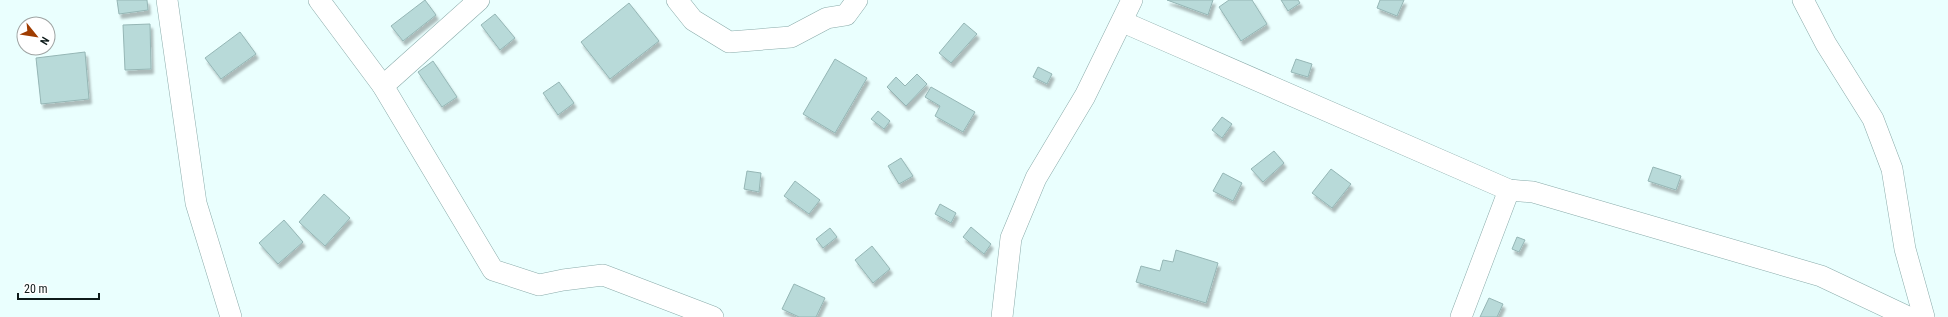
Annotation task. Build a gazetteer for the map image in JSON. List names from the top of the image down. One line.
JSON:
{"scale_bar":"20 m","north":"bottom right"}
